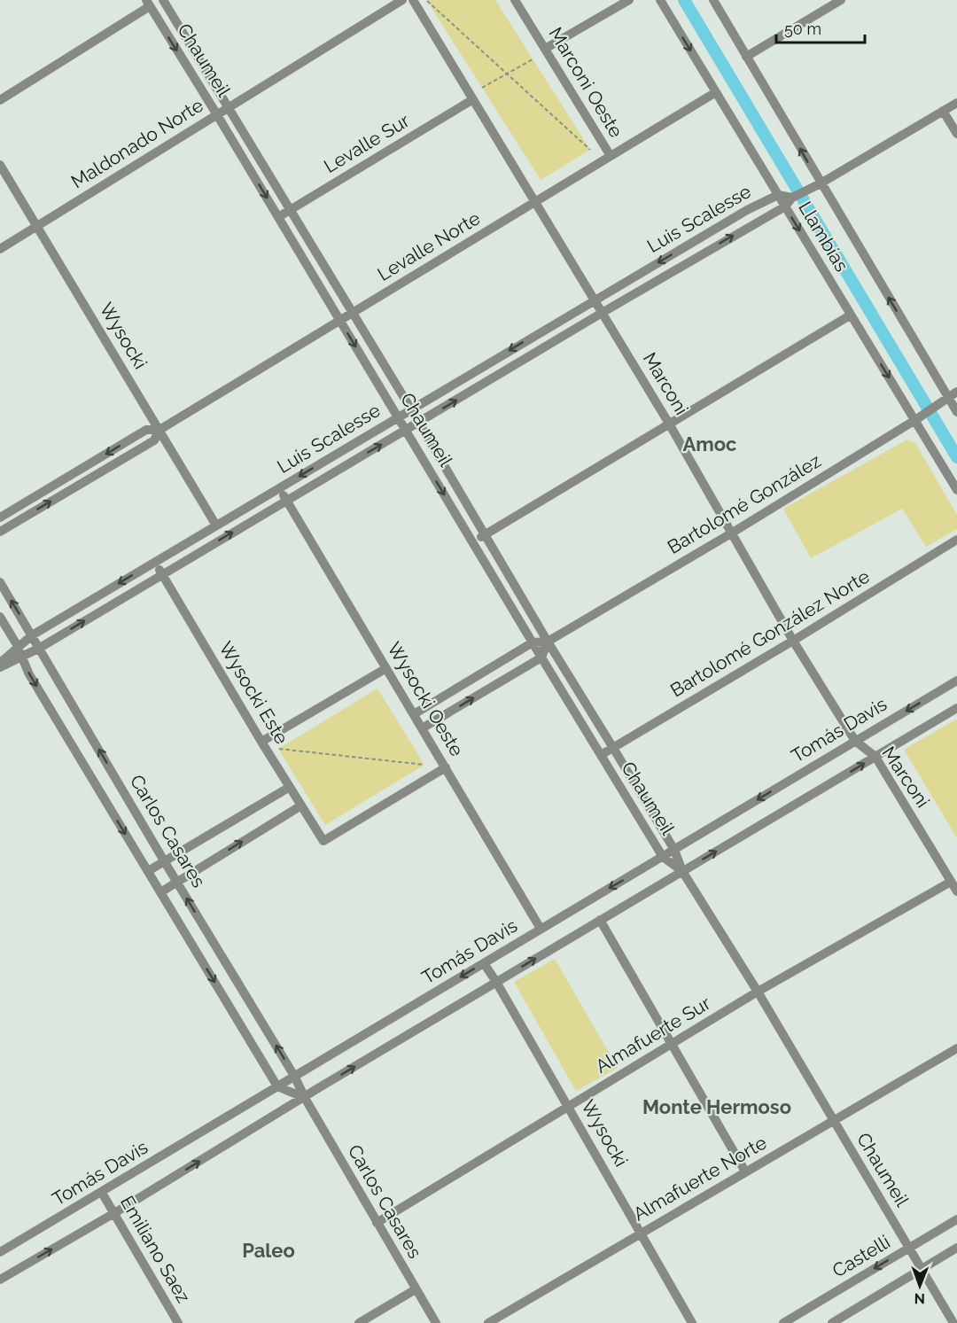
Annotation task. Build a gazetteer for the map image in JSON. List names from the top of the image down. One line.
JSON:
{"streets":{"street":["Chaumeil","Marconi Oeste","Maldonado Norte","Levalle Sur","Luis Scalesse","Llambías","Levalle Norte","Wysocki","Marconi","Bartolomé González","Bartolomé González Norte","Wysocki Este","Wysocki Oeste","Tomás Davis","Carlos Casares","Almafuerte Sur","Almafuerte Norte","Emiliano Saez","Castelli"]},"crossings":[["Chaumeil","Maldonado Norte"],["Chaumeil","Levalle Sur"],["Chaumeil","Luis Scalesse"],["Chaumeil","Levalle Norte"],["Chaumeil","Bartolomé González"],["Chaumeil","Bartolomé González Norte"],["Chaumeil","Tomás Davis"],["Chaumeil","Almafuerte Sur"],["Chaumeil","Almafuerte Norte"],["Chaumeil","Castelli"],["Marconi Oeste","Levalle Norte"],["Maldonado Norte","Wysocki"],["Levalle Sur","Marconi"],["Luis Scalesse","Llambías"],["Luis Scalesse","Wysocki"],["Luis Scalesse","Marconi"],["Luis Scalesse","Wysocki Este"],["Luis Scalesse","Wysocki Oeste"],["Luis Scalesse","Carlos Casares"],["Llambías","Levalle Norte"],["Llambías","Bartolomé González"],["Levalle Norte","Wysocki"],["Levalle Norte","Marconi"],["Wysocki","Tomás Davis"],["Wysocki","Almafuerte Sur"],["Wysocki","Almafuerte Norte"],["Marconi","Bartolomé González"],["Marconi","Bartolomé González Norte"],["Marconi","Tomás Davis"],["Marconi","Almafuerte Sur"],["Bartolomé González","Wysocki Oeste"],["Wysocki Este","Wysocki Oeste"],["Wysocki Oeste","Tomás Davis"],["Tomás Davis","Carlos Casares"],["Tomás Davis","Emiliano Saez"],["Carlos Casares","Almafuerte Sur"]],"districts":["Amoc","Monte Hermoso","Paleo"],"scale_bar":"50 m","north":"bottom"}
